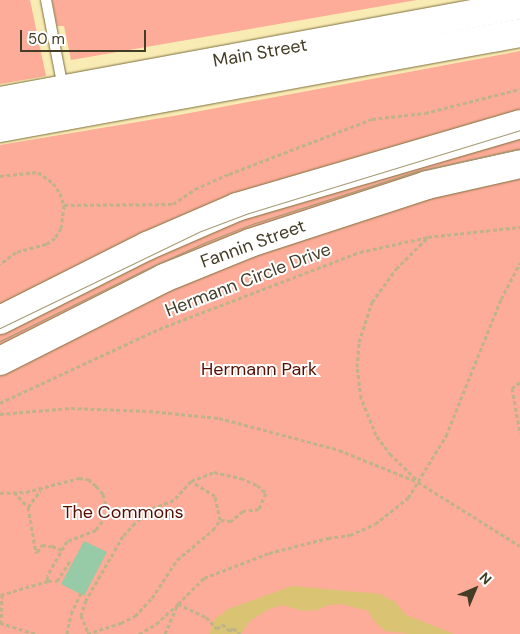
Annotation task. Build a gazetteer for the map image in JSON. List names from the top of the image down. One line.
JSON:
{"streets":{"main road":["Main Street","Fannin Street"],"path":["Hermann Circle Drive"]},"parks":["Hermann Park","The Commons"],"scale_bar":"50 m","north":"top right"}
